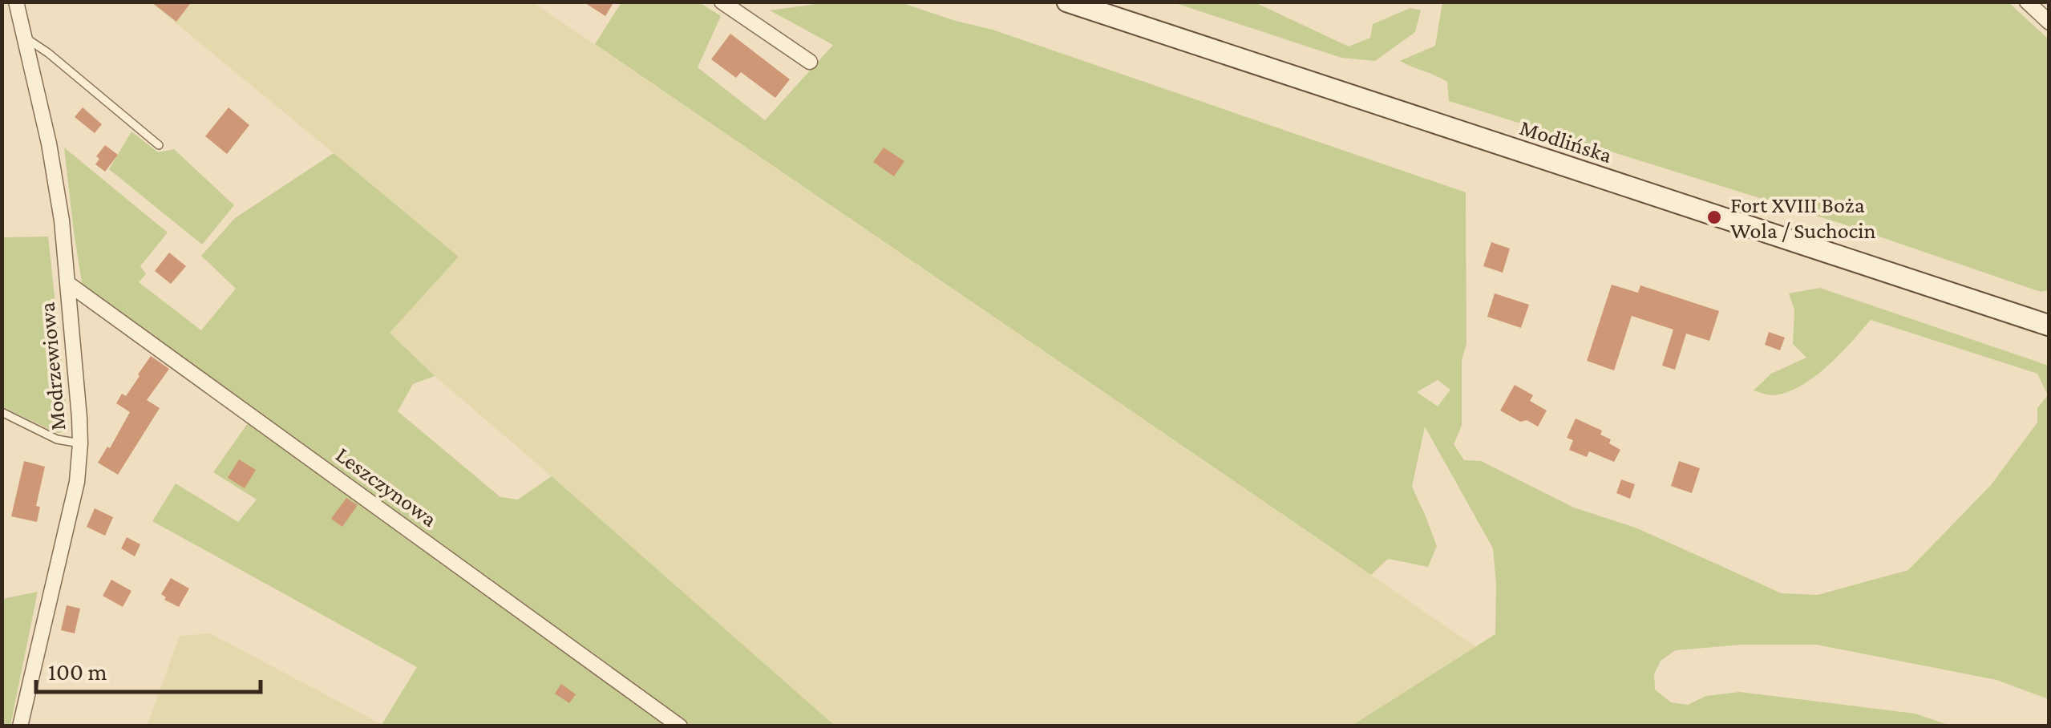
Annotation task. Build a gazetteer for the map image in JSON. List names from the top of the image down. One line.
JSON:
{"streets":{"main road":["Modlińska"],"street":["Modrzewiowa","Leszczynowa"]},"crossings":[["Modrzewiowa","Leszczynowa"]],"places":["Fort XVIII Boża Wola / Suchocin"],"scale_bar":"100 m"}
